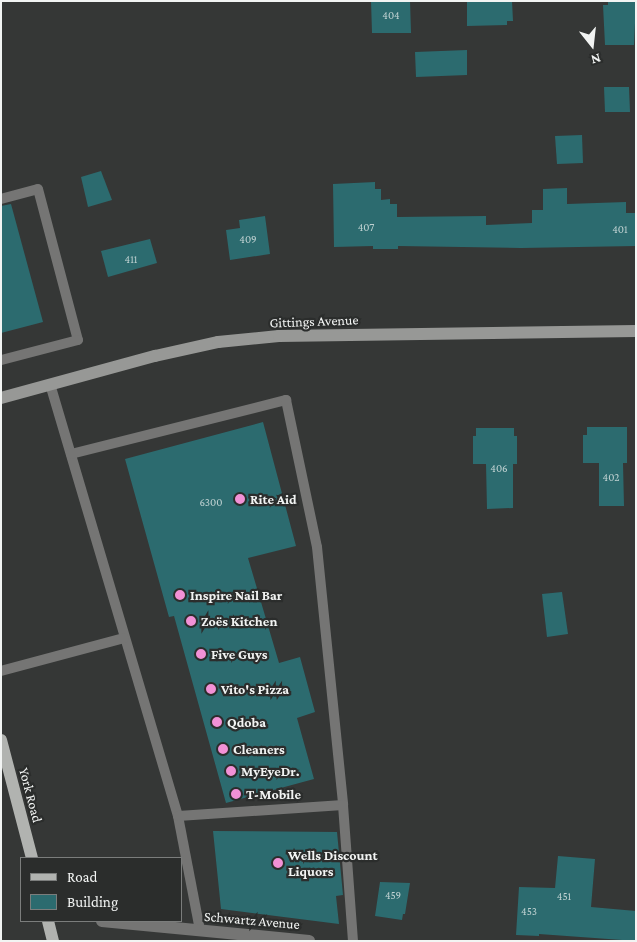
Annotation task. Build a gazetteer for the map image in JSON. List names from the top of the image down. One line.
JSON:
{"streets":{"main road":["York Road"],"street":["Gittings Avenue","Schwartz Avenue"]},"places":["Rite Aid","Inspire Nail Bar","Zoës Kitchen","Five Guys","Vito's Pizza","Qdoba","Cleaners","MyEyeDr.","T-Mobile","Wells Discount Liquors"],"house_numbers":["404","407","401","409","411","406","402","6300","459","451","453"],"legend":["Road","Building"],"north":"bottom"}
